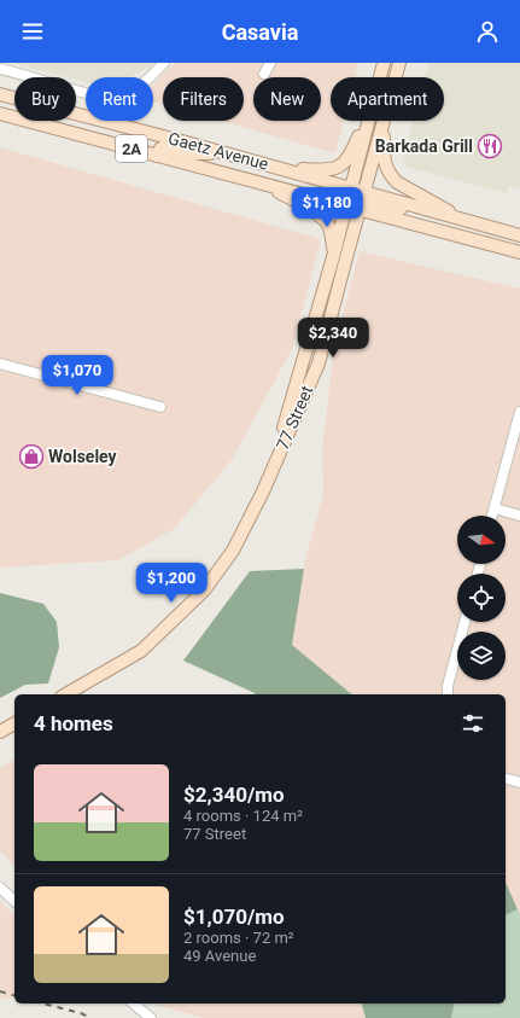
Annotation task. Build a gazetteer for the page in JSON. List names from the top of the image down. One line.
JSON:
{"streets":{"main road":["2A","Gaetz Avenue","77 Street"]},"crossings":[["Gaetz Avenue","77 Street"]],"places":{"restaurant":["Barkada Grill"],"shop":["Wolseley"]},"north":"right","page":{"header":"Casavia","chip":["Buy","Rent","Filters","New","Apartment"],"price":["$1,180","$2,340","$1,070","$1,200"],"heading":"4 homes","list":[{"name":"$2,340/mo","note":"4 rooms · 124 m² · 77 Street"},{"name":"$1,070/mo","note":"2 rooms · 72 m² · 49 Avenue"}]}}
